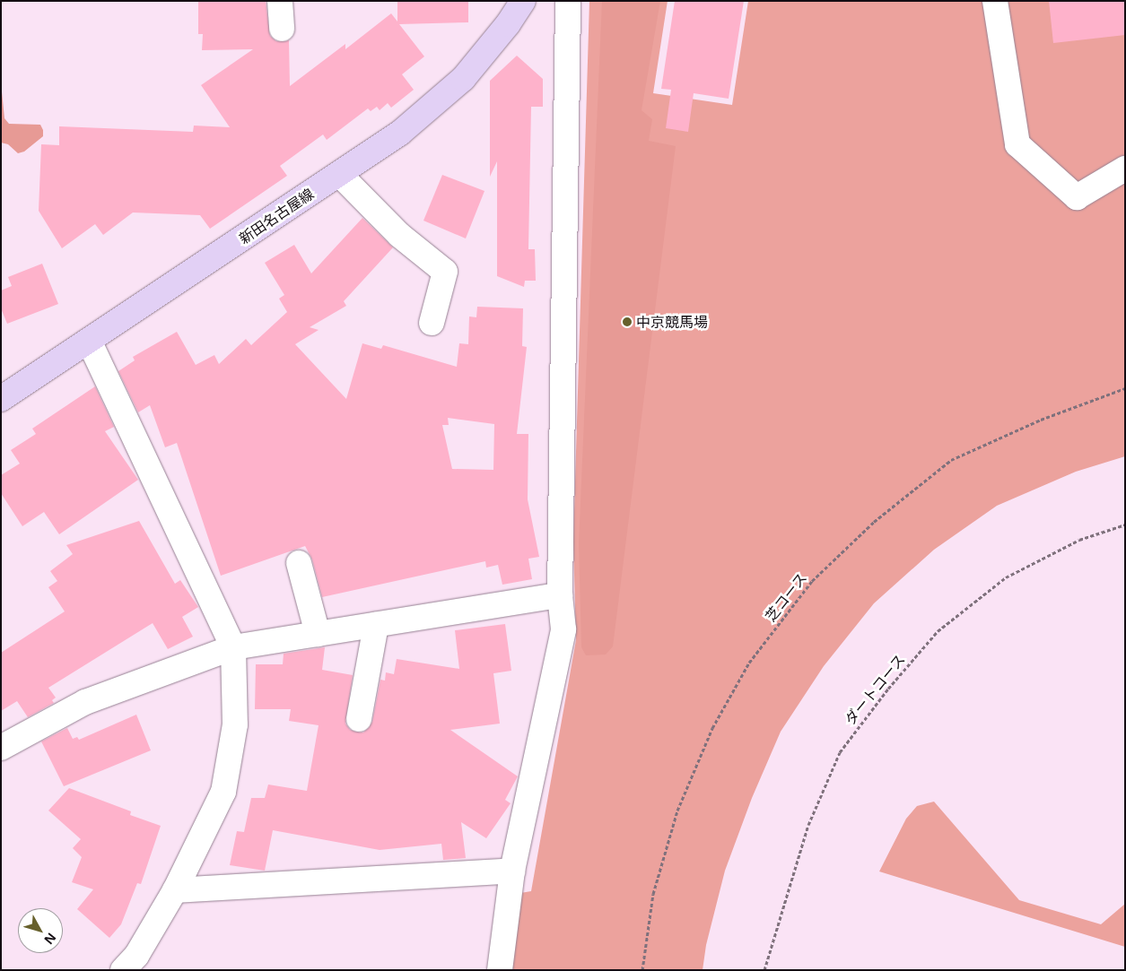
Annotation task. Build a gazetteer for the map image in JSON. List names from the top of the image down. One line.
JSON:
{"streets":{"main road":["新田名古屋線"],"path":["芝コース","ダートコース"]},"places":["中京競馬場"],"north":"bottom right"}
